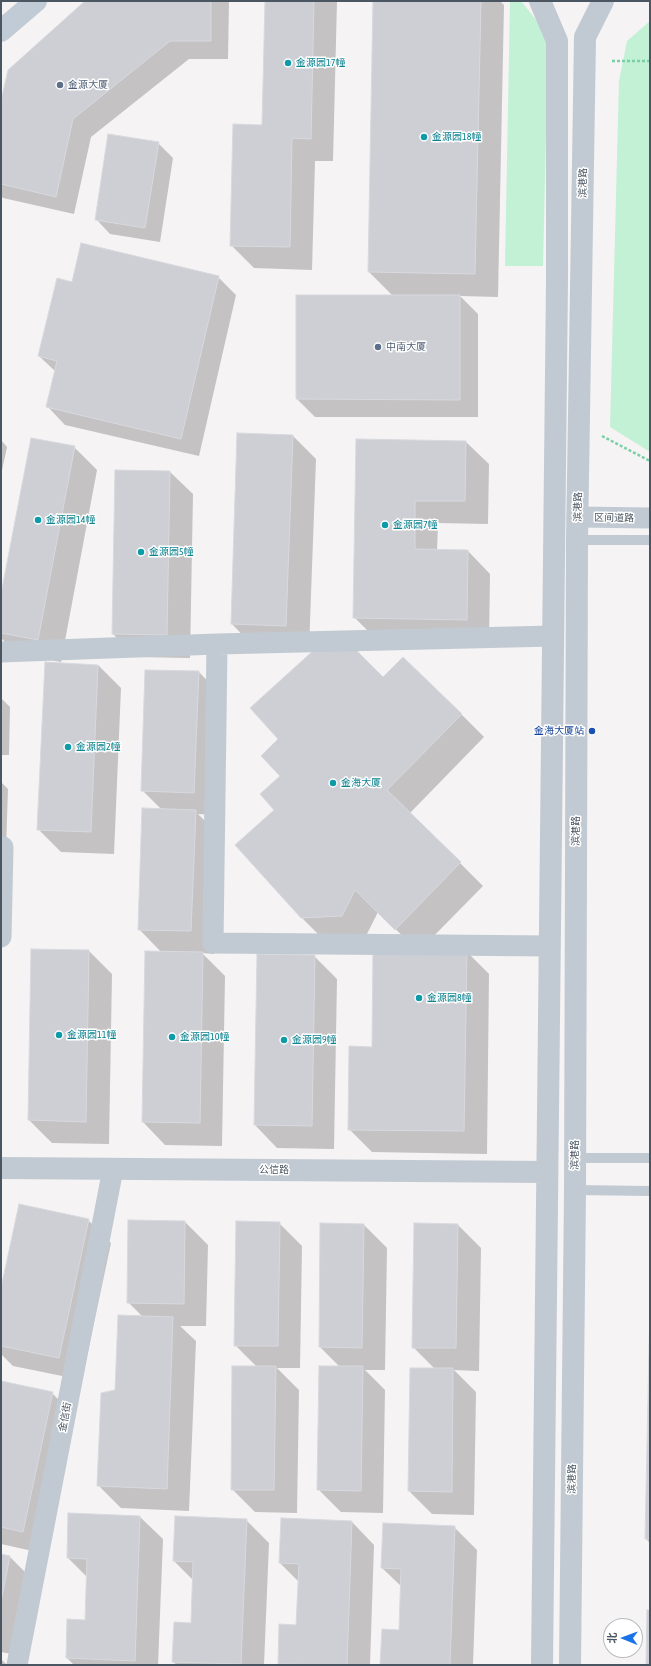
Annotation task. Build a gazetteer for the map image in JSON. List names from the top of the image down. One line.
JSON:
{"streets":{"street":["滨港路","区间道路","公信路","金信街"]},"crossings":[["滨港路","区间道路"],["公信路","金信街"]],"places":["金源园17幢","金源大厦","金源园18幢","中南大厦","金源园14幢","金源园7幢","金源园5幢","金海大厦站","金源园2幢","金海大厦","金源园8幢","金源园11幢","金源园10幢","金源园9幢"],"north":"left"}
